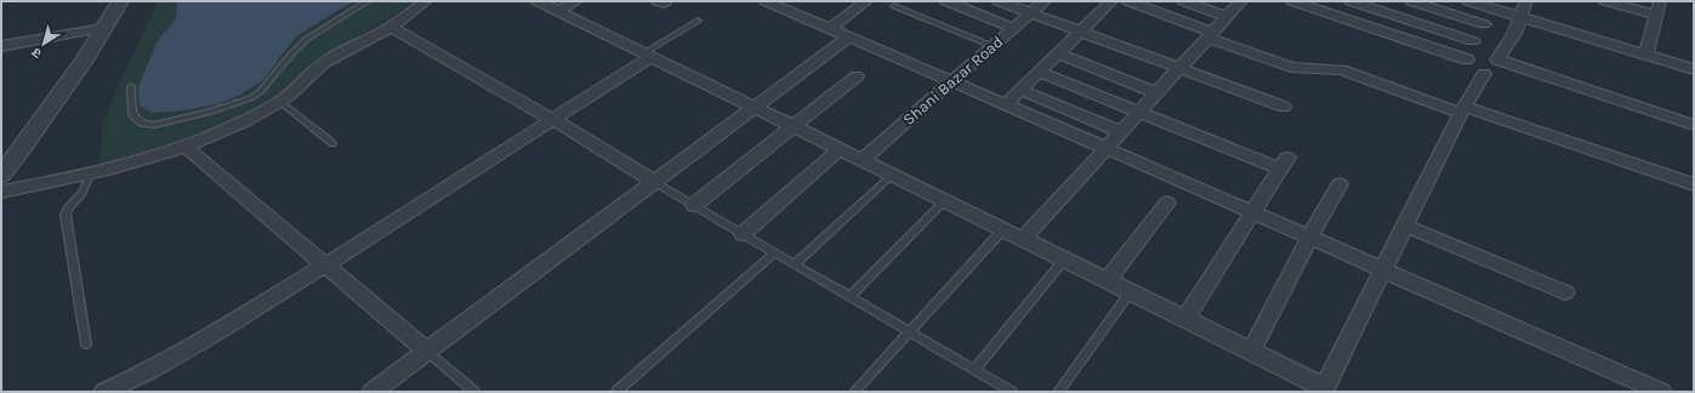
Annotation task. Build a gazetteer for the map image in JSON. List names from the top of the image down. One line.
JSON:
{"streets":{"street":["Shani Bazar Road"]},"north":"bottom left"}
